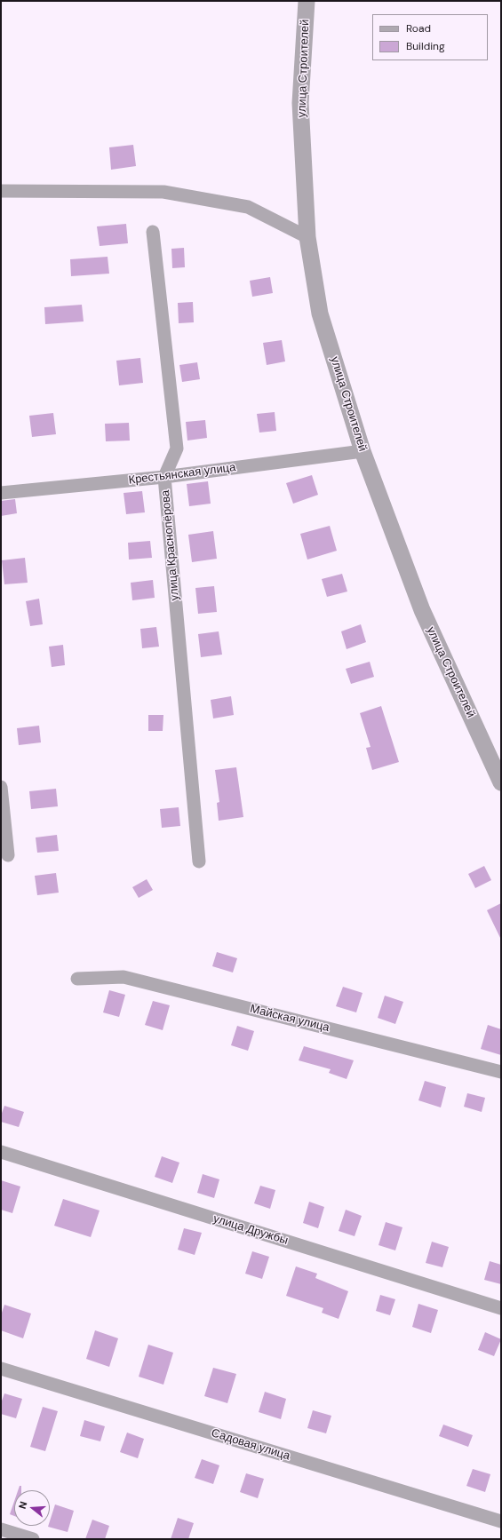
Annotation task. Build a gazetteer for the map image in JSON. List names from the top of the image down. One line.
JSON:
{"streets":{"street":["улица Строителей","Крестьянская улица","улица Краснопёрова","Майская улица","улица Дружбы","Садовая улица"]},"crossings":[["улица Строителей","Крестьянская улица"],["Крестьянская улица","улица Краснопёрова"]],"legend":["Road","Building"],"north":"left"}
